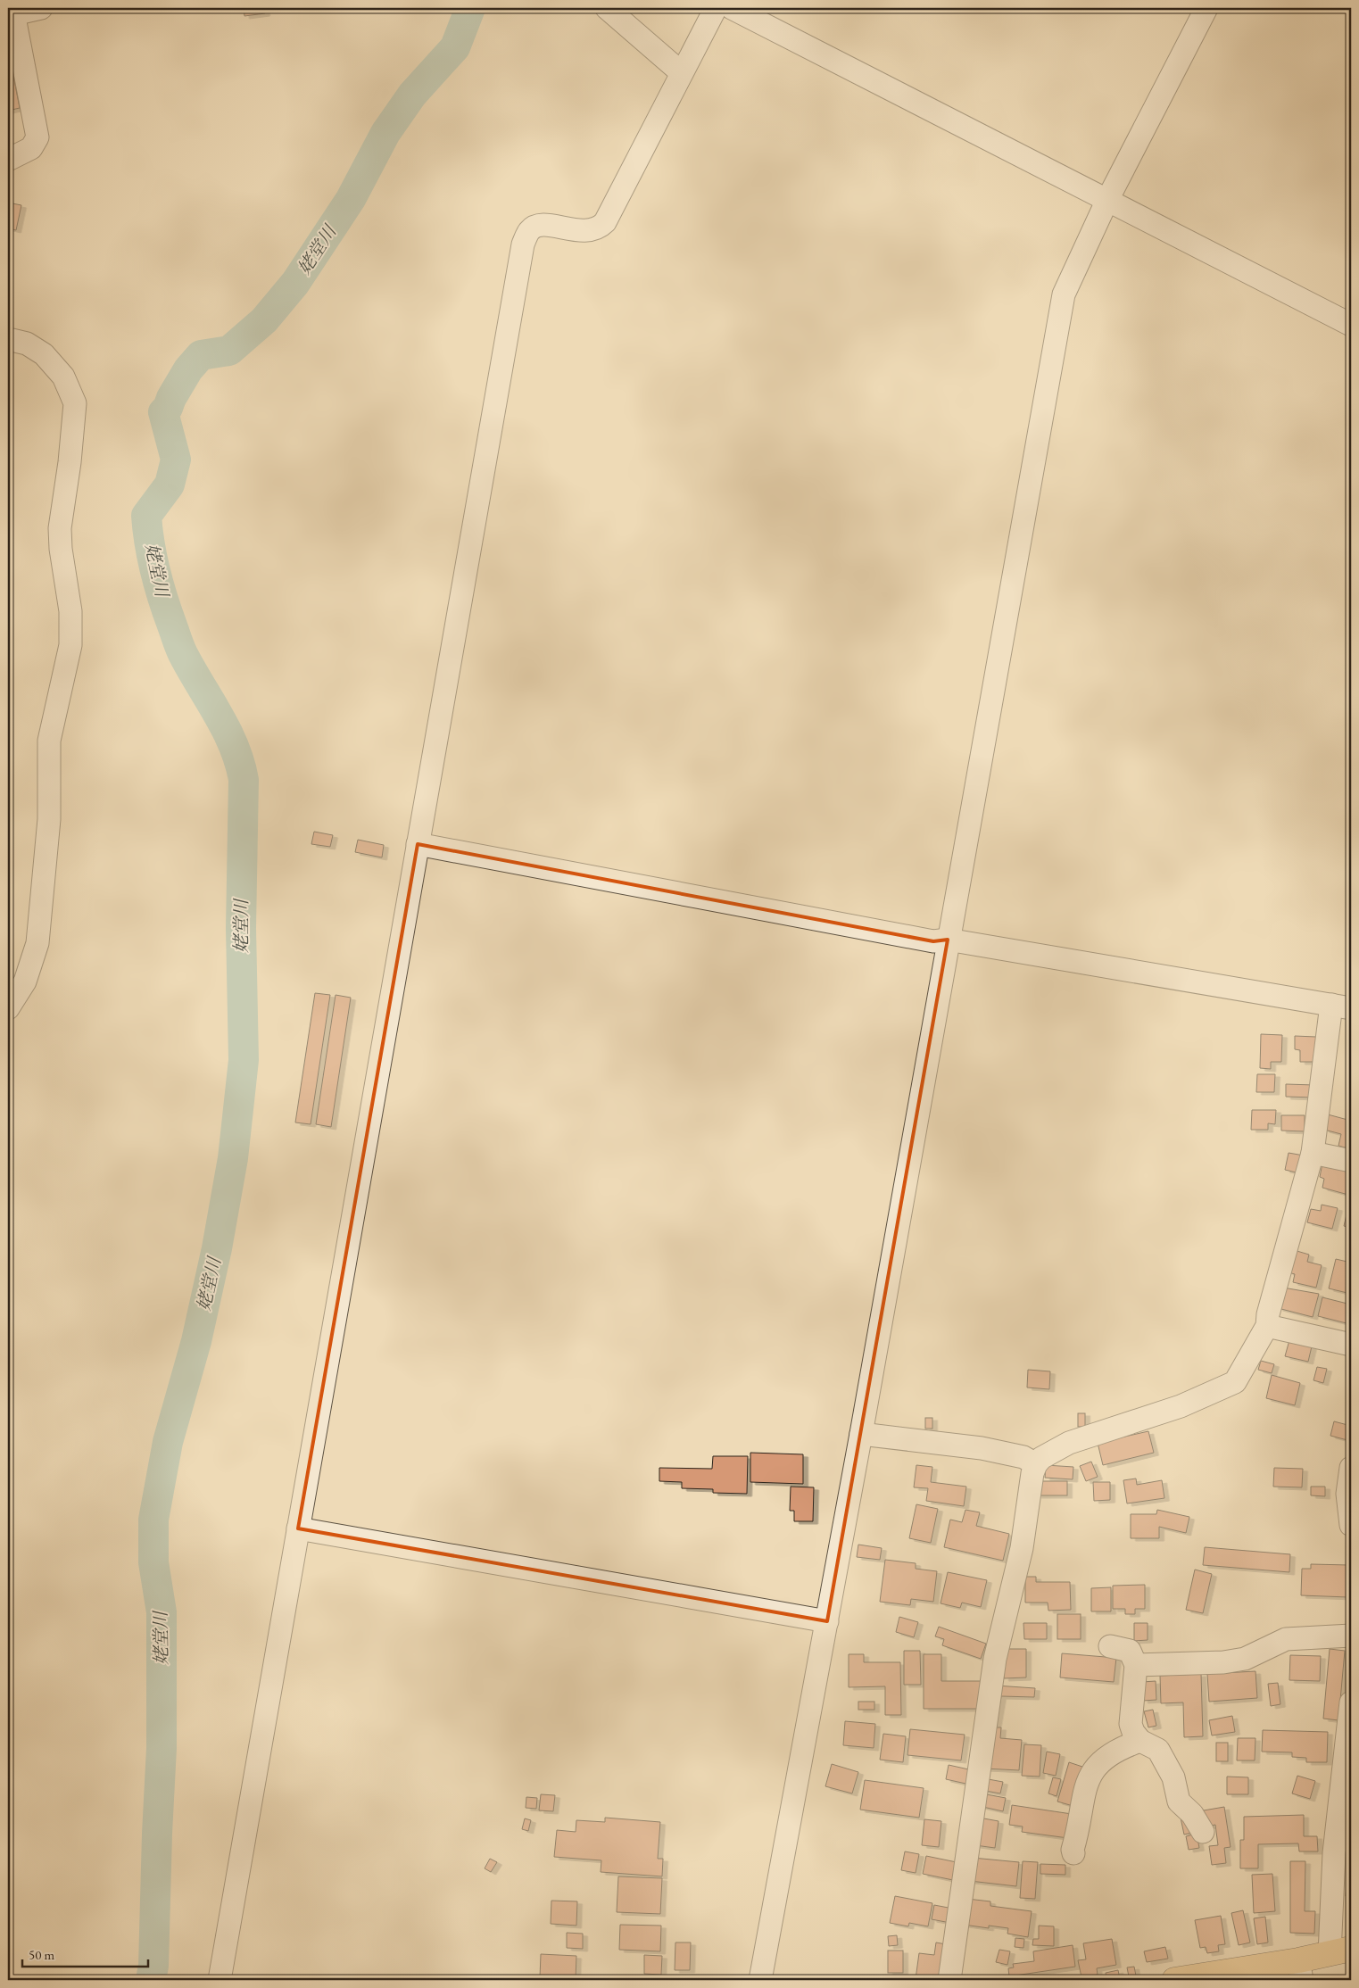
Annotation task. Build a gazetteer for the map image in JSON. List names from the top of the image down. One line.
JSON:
{"water":["姥堂川"],"scale_bar":"50 m"}
